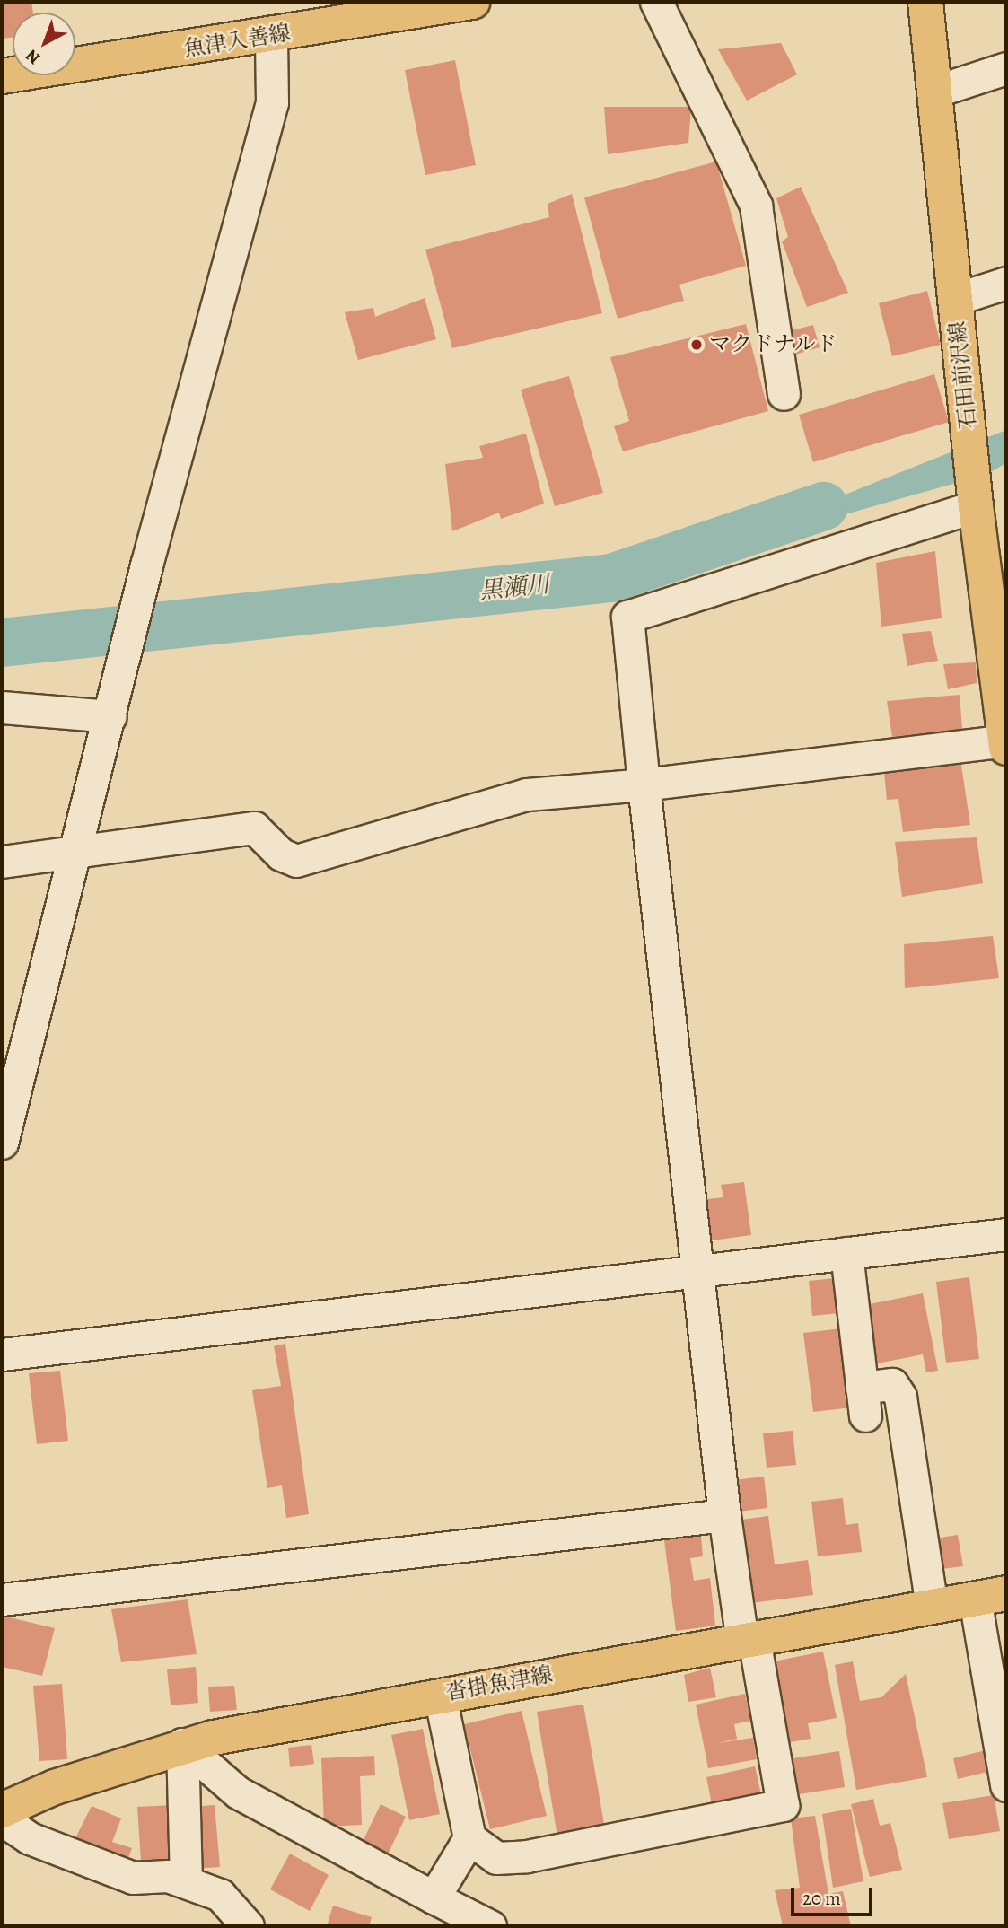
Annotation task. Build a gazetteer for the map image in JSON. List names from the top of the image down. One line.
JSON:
{"streets":{"main road":["魚津入善線","石田前沢線","沓掛魚津線"]},"water":["黒瀬川"],"places":["マクドナルド"],"scale_bar":"20 m","north":"bottom left"}
